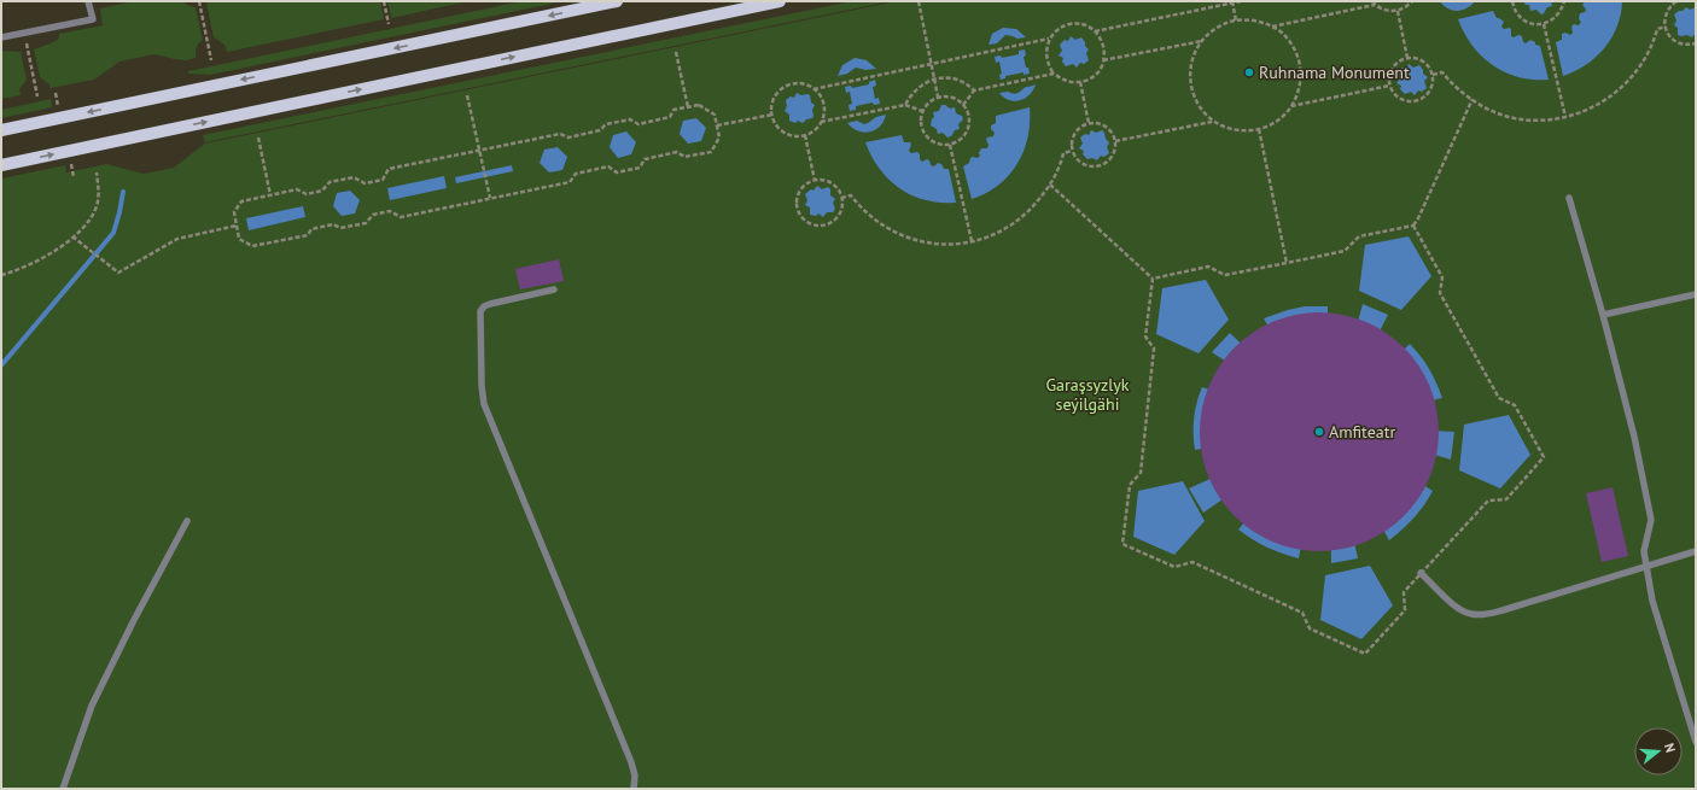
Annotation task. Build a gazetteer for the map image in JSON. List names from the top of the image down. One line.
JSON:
{"parks":["Garaşsyzlyk seýilgähi"],"places":["Ruhnama Monument","Amfiteatr"],"north":"right"}
